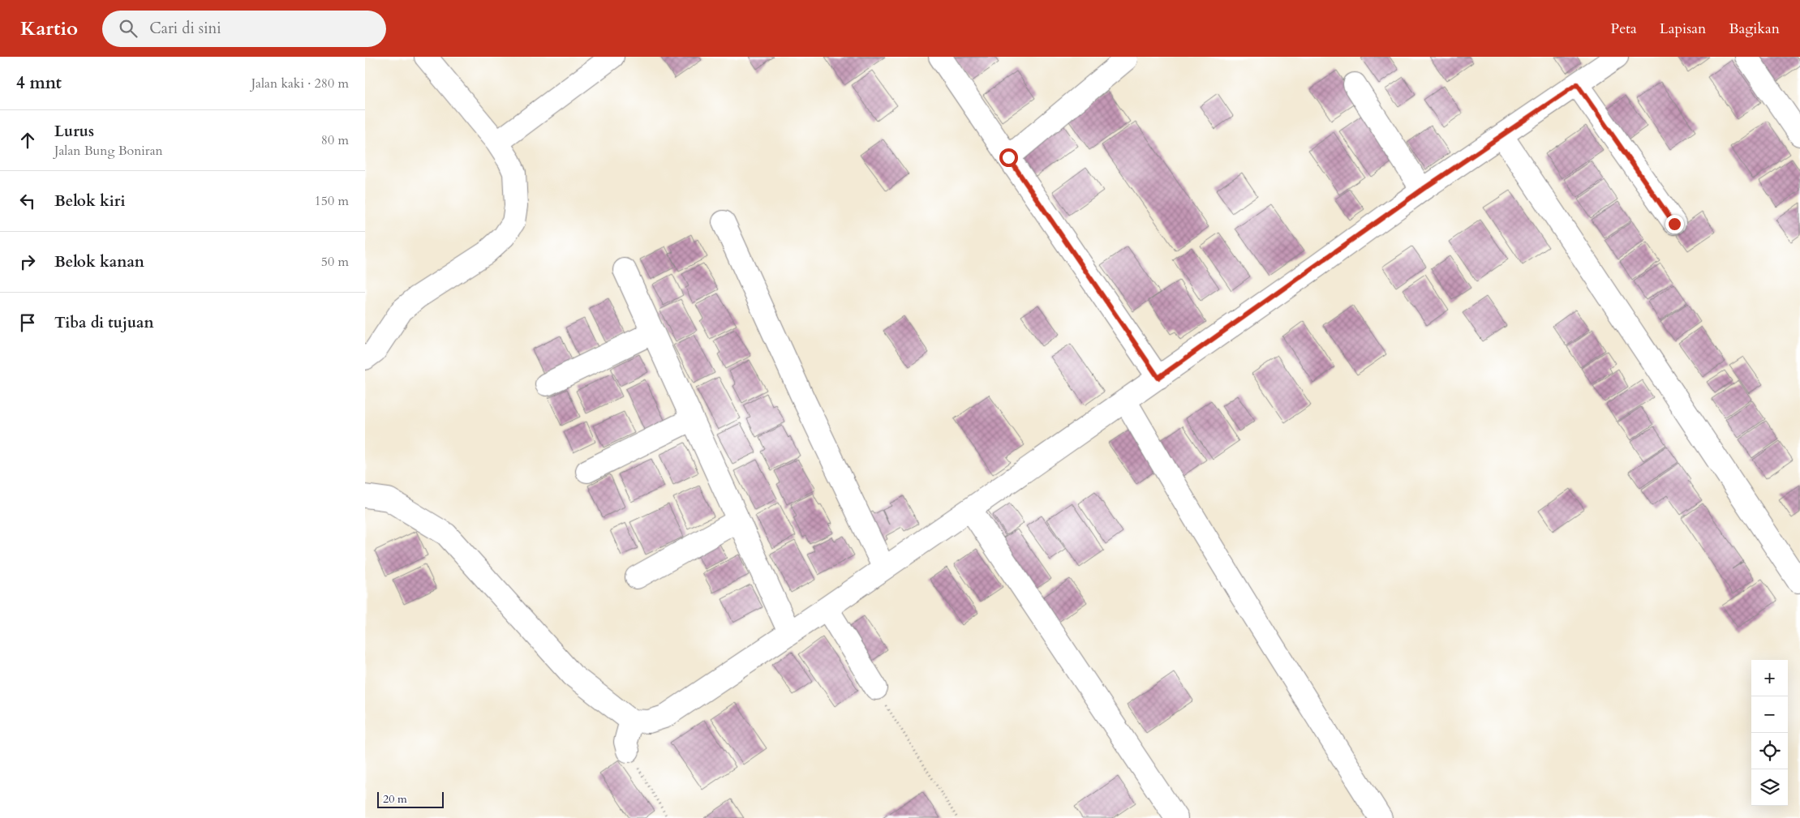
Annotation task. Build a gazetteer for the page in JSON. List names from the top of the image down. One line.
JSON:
{"scale_bar":"20 m","page":{"header":"Kartio","search":"Cari di sini","nav":["Peta","Lapisan","Bagikan"],"heading":["4 mnt","Jalan kaki · 280 m"],"list":[["Lurus","Jalan Bung Boniran","80 m"],["Belok kiri","150 m"],["Belok kanan","50 m"],"Tiba di tujuan"],"map_buttons":["+","−"],"scale":"20 m"}}
